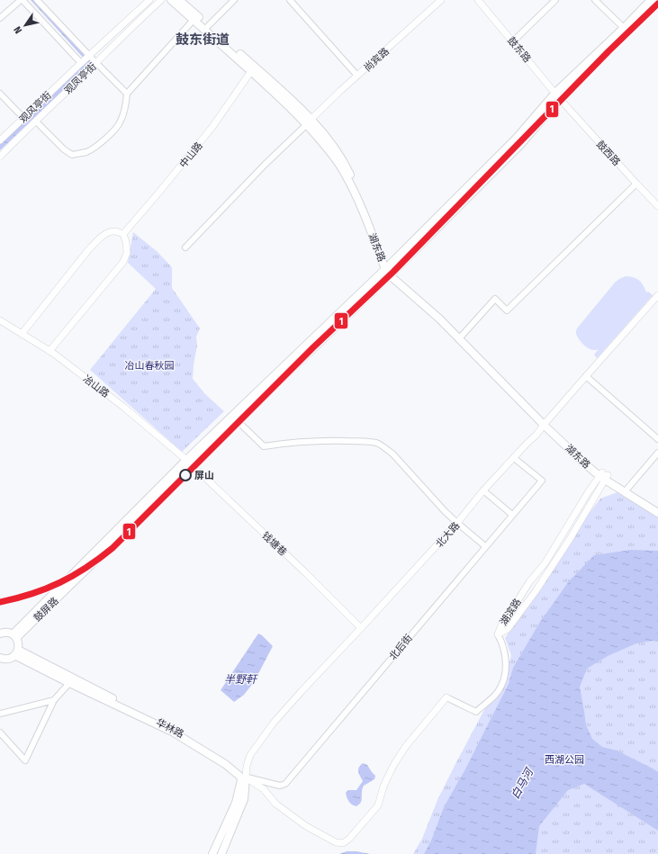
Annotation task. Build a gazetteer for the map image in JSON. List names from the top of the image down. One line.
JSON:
{"streets":{"main road":["湖东路","鼓屏路","华林路"],"street":["鼓东路","尚宾路","观凤亭街","观风亭街","鼓西路","中山路","冶山路","北大路","钱塘巷","湖滨路","北后街"]},"crossings":[["鼓东路","鼓西路"],["鼓东路","鼓屏路"],["尚宾路","湖东路"],["鼓西路","鼓屏路"],["中山路","湖东路"],["湖东路","北大路"],["湖东路","鼓屏路"],["湖东路","湖滨路"],["冶山路","钱塘巷"],["冶山路","鼓屏路"],["北大路","钱塘巷"],["北大路","北后街"],["北大路","华林路"],["钱塘巷","鼓屏路"],["北后街","华林路"]],"districts":["鼓东街道"],"water":["半野軒","白马河"],"parks":["冶山春秋园","西湖公园"],"places":["屏山"],"lines":["transit line 1"],"north":"bottom left"}
